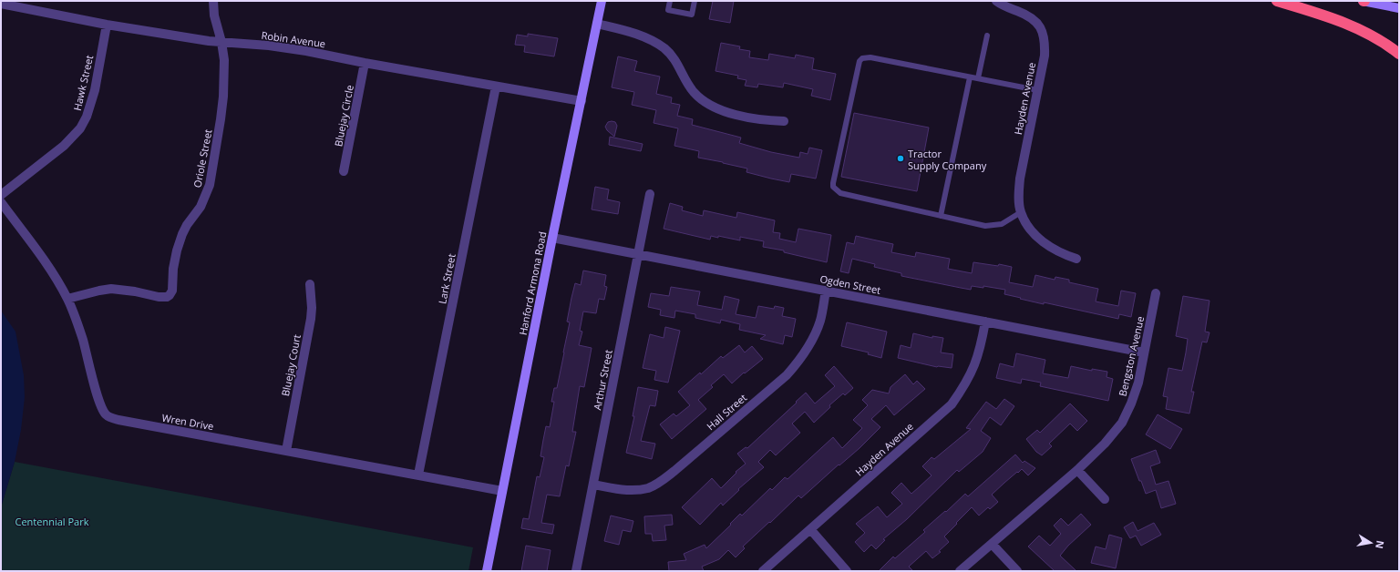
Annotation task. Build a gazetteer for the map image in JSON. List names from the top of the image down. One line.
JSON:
{"streets":{"main road":["Hanford Armona Road"],"street":["Robin Avenue","Hawk Street","Hayden Avenue","Bluejay Circle","Oriole Street","Lark Street","Ogden Street","Bengston Avenue","Bluejay Court","Arthur Street","Hall Street","Wren Drive"]},"crossings":[["Robin Avenue","Hawk Street"],["Robin Avenue","Bluejay Circle"],["Robin Avenue","Oriole Street"],["Robin Avenue","Lark Street"],["Robin Avenue","Hanford Armona Road"],["Hayden Avenue","Ogden Street"],["Oriole Street","Wren Drive"],["Lark Street","Wren Drive"],["Hanford Armona Road","Ogden Street"],["Hanford Armona Road","Wren Drive"],["Ogden Street","Bengston Avenue"],["Ogden Street","Arthur Street"],["Ogden Street","Hall Street"],["Bluejay Court","Wren Drive"],["Arthur Street","Hall Street"]],"parks":["Centennial Park"],"places":["Tractor Supply Company"],"north":"right"}
